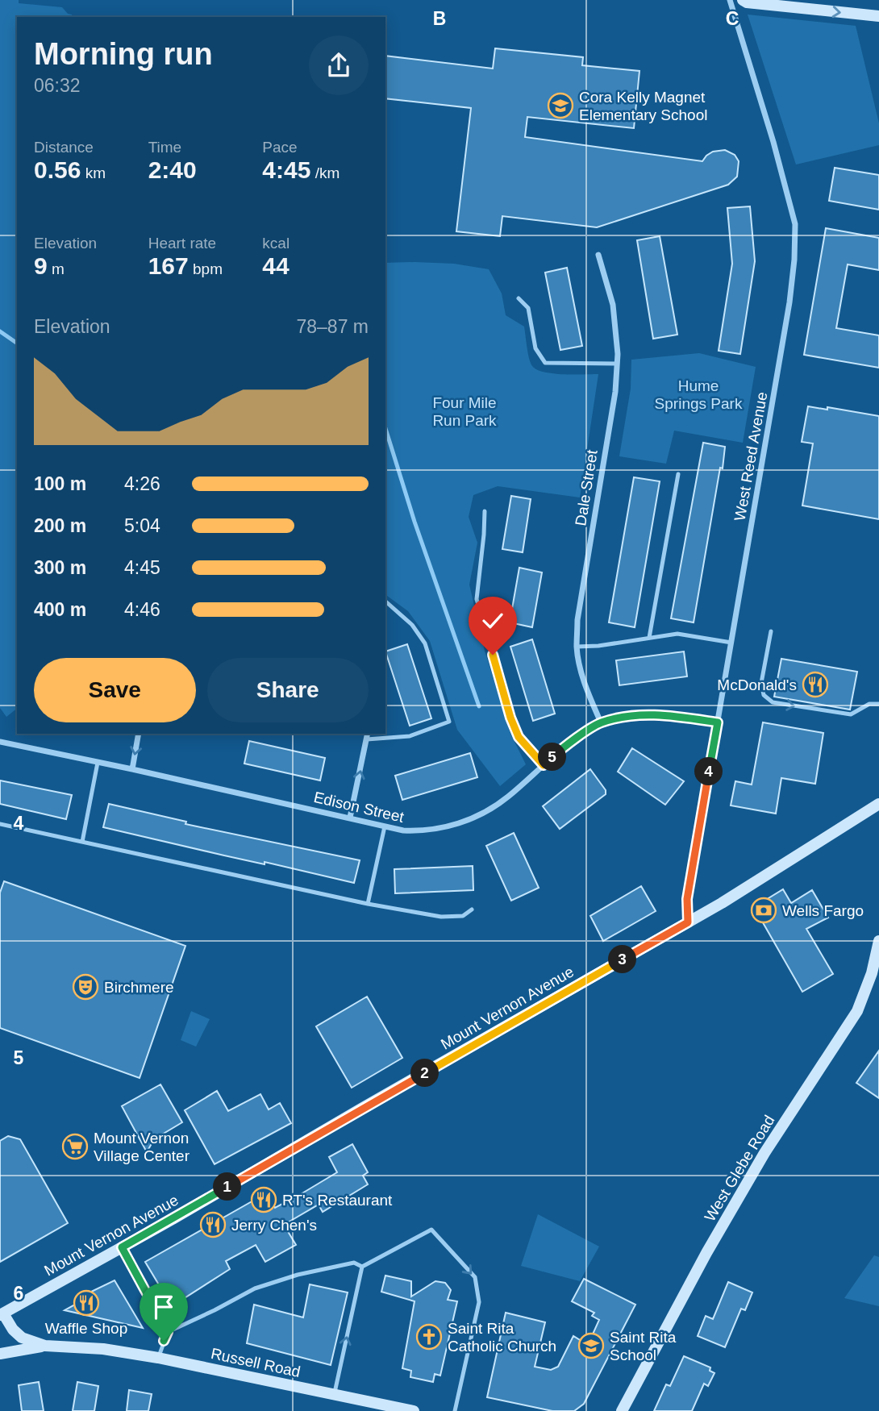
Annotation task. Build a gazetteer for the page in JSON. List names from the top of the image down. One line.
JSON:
{"streets":{"main road":["Mount Vernon Avenue","West Glebe Road","Russell Road"],"street":["West Reed Avenue","Dale Street","Edison Street"]},"crossings":[["West Reed Avenue","Edison Street"],["West Reed Avenue","Mount Vernon Avenue"],["Dale Street","Edison Street"],["Mount Vernon Avenue","Russell Road"]],"parks":["Hume Springs Park","Four Mile Run Park"],"places":{"school or university":["Cora Kelly Magnet Elementary School","Saint Rita School"],"restaurant":["McDonald's","RT's Restaurant","Jerry Chen's","Waffle Shop"],"bank":["Wells Fargo"],"theatre":["Birchmere"],"supermarket":["Mount Vernon Village Center"],"church":["Saint Rita Catholic Church"]},"page":{"heading":["Morning run","06:32"],"stats":[["Distance","0.56 km"],["Time","2:40"],["Pace","4:45 /km"],["Elevation","9 m"],["Heart rate","167 bpm"],["kcal","44"]],"chart":["Elevation","78–87 m"],"list":[{"name":"100 m","note":"4:26"},{"name":"200 m","note":"5:04"},{"name":"300 m","note":"4:45"},{"name":"400 m","note":"4:46"}],"buttons":["Save","Share"],"pins":["5","4","3","2","1"]},"grid":{"columns":["B","C"],"rows":["4","5","6"]}}
